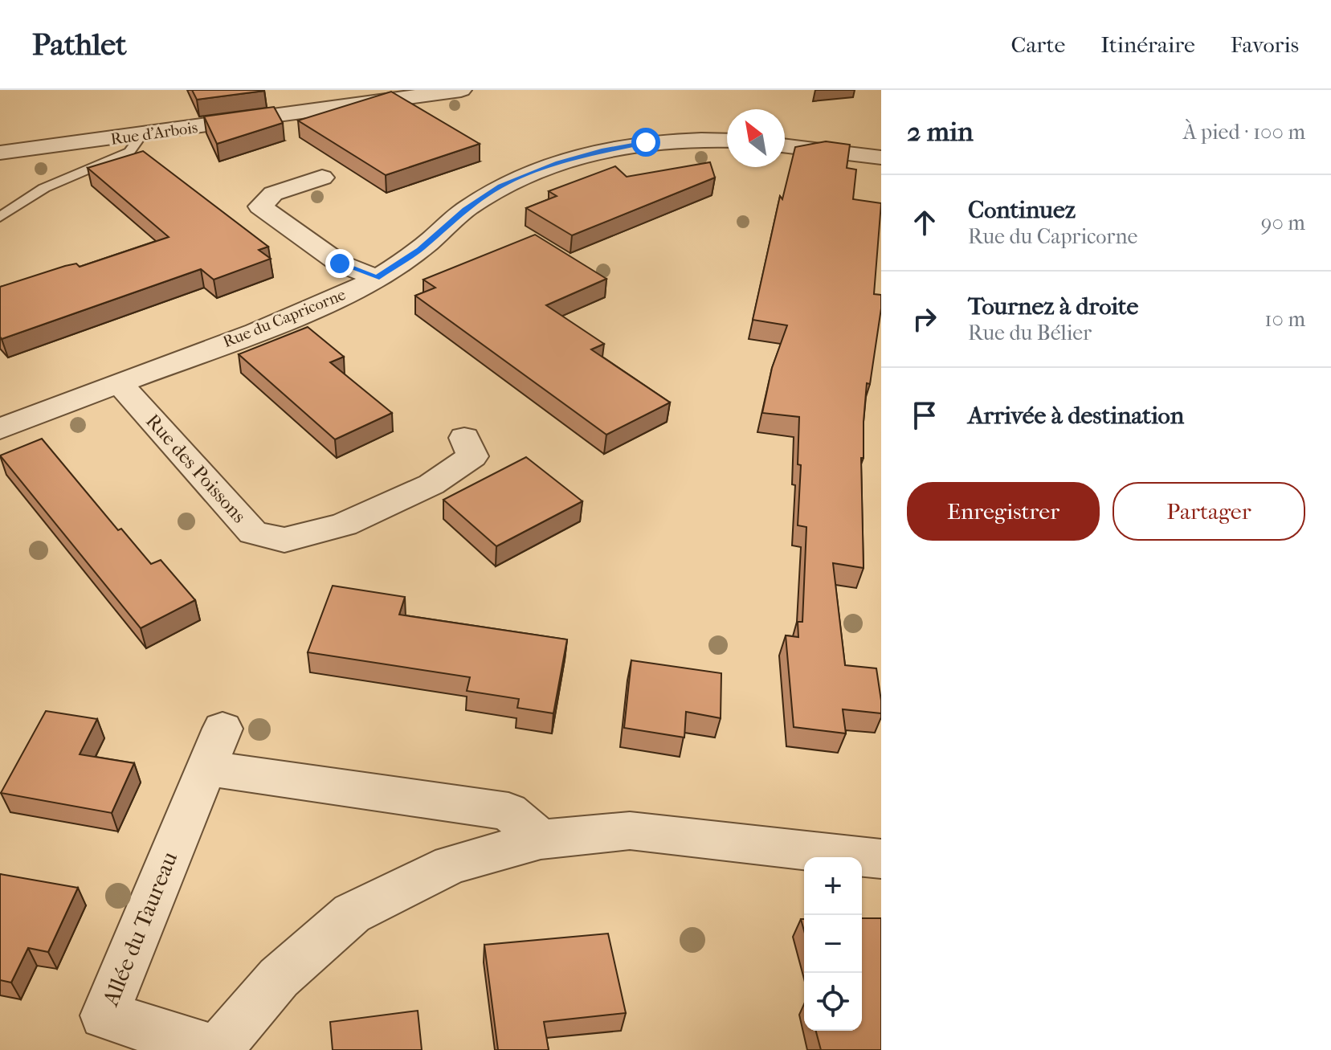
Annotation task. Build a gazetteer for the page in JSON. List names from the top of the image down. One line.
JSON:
{"streets":{"street":["Rue d'Arbois","Rue du Capricorne","Rue des Poissons","Allée du Taureau"]},"crossings":[["Rue du Capricorne","Rue des Poissons"]],"north":"top left","page":{"header":"Pathlet","nav":["Carte","Itinéraire","Favoris"],"heading":["2 min","À pied · 100 m"],"list":[["Continuez","Rue du Capricorne","90 m"],["Tournez à droite","Rue du Bélier","10 m"],"Arrivée à destination"],"buttons":["Enregistrer","Partager"],"map_buttons":["+","−"]}}
